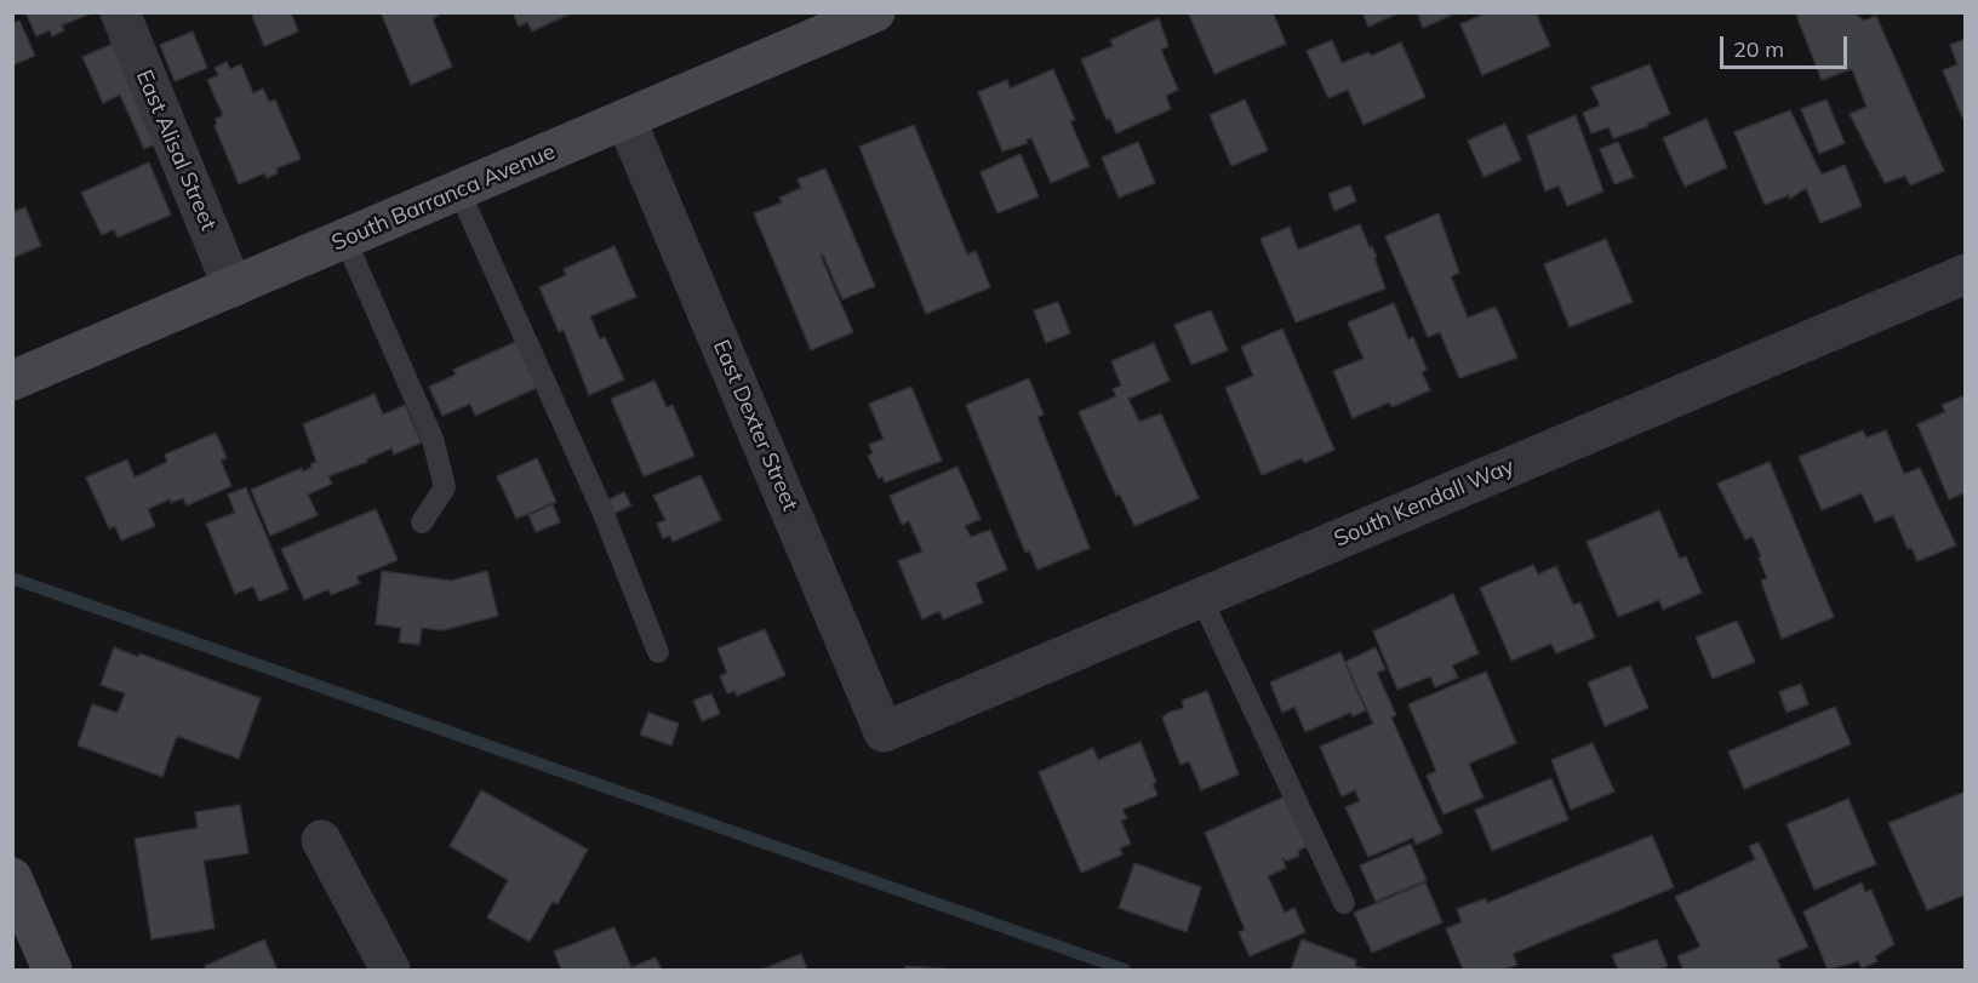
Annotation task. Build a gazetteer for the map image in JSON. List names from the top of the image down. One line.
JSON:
{"streets":{"main road":["South Barranca Avenue"],"street":["East Alisal Street","East Dexter Street","South Kendall Way"]},"crossings":[["East Alisal Street","South Barranca Avenue"],["South Barranca Avenue","East Dexter Street"],["East Dexter Street","South Kendall Way"]],"scale_bar":"20 m"}
